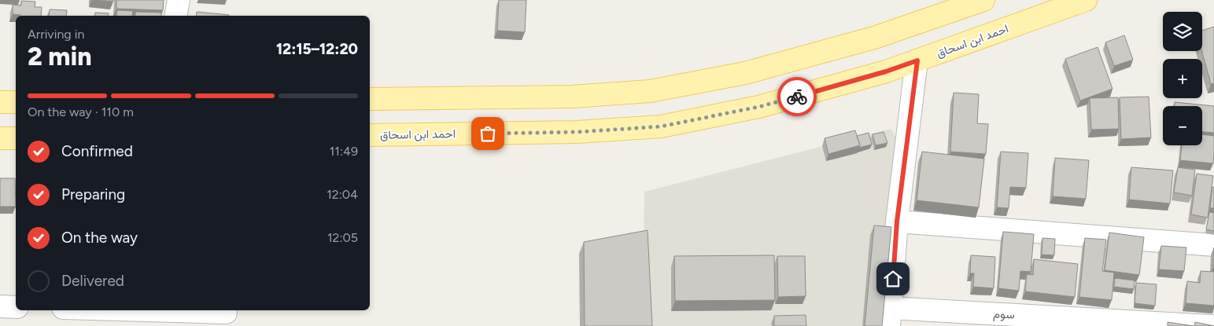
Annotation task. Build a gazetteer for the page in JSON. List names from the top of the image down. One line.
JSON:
{"streets":{"main road":["احمد ابن اسحاق"],"street":["سوم"]},"page":{"map_buttons":["+","−"],"heading":["2 min","Arriving in","12:15–12:20"],"bar":"On the way · 110 m","list":[["Confirmed","11:49"],["Preparing","12:04"],["On the way","12:05"],"Delivered"]}}
